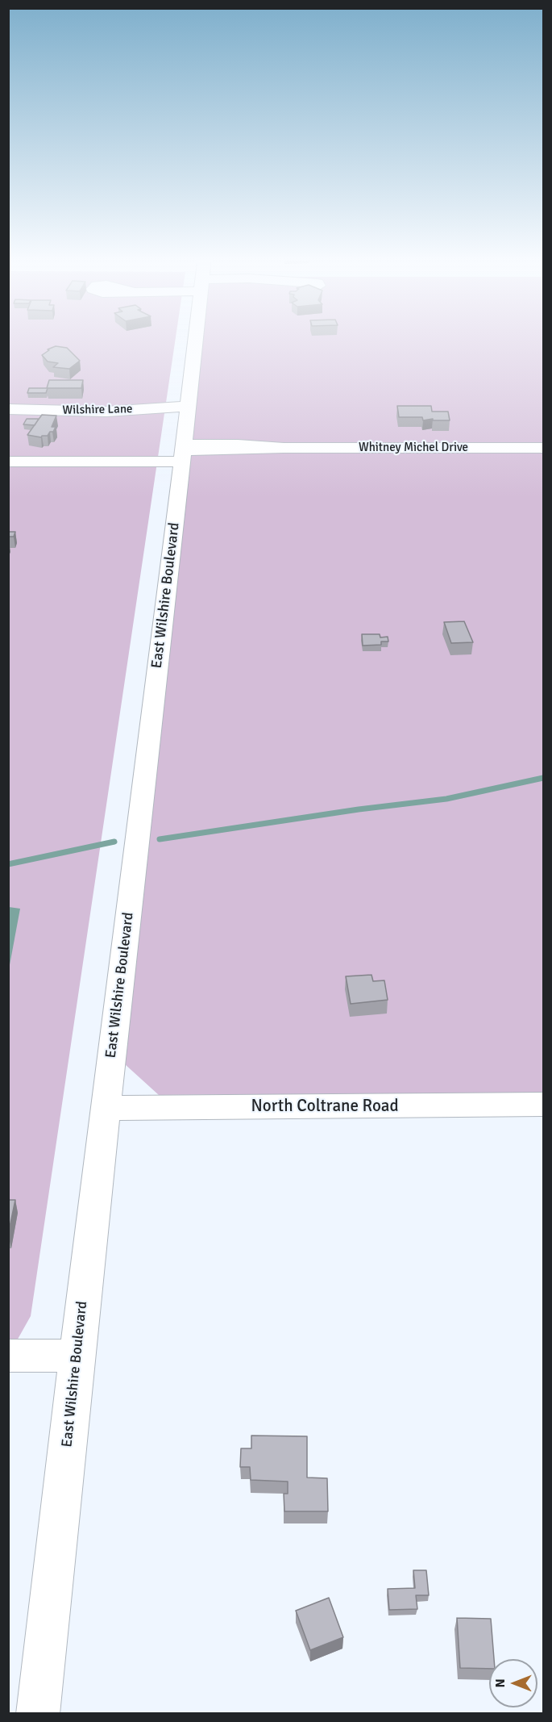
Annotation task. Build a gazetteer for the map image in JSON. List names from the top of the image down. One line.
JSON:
{"streets":{"street":["Wilshire Lane","Whitney Michel Drive","East Wilshire Boulevard","North Coltrane Road"]},"crossings":[["Wilshire Lane","East Wilshire Boulevard"],["Whitney Michel Drive","East Wilshire Boulevard"],["East Wilshire Boulevard","North Coltrane Road"]],"north":"left"}
